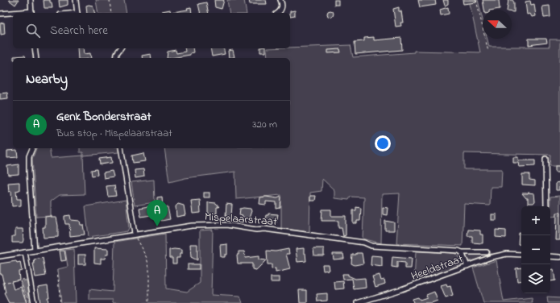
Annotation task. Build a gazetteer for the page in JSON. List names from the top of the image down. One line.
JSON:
{"streets":{"street":["Mispelaarstraat","Heeldstraat"]},"north":"left","page":{"search":"Search here","heading":"Nearby","list":[{"mark":"A","name":"Genk Bonderstraat","note":"Bus stop · Mispelaarstraat","value":"320 m"}],"pins":"A","map_buttons":["+","−"]}}
